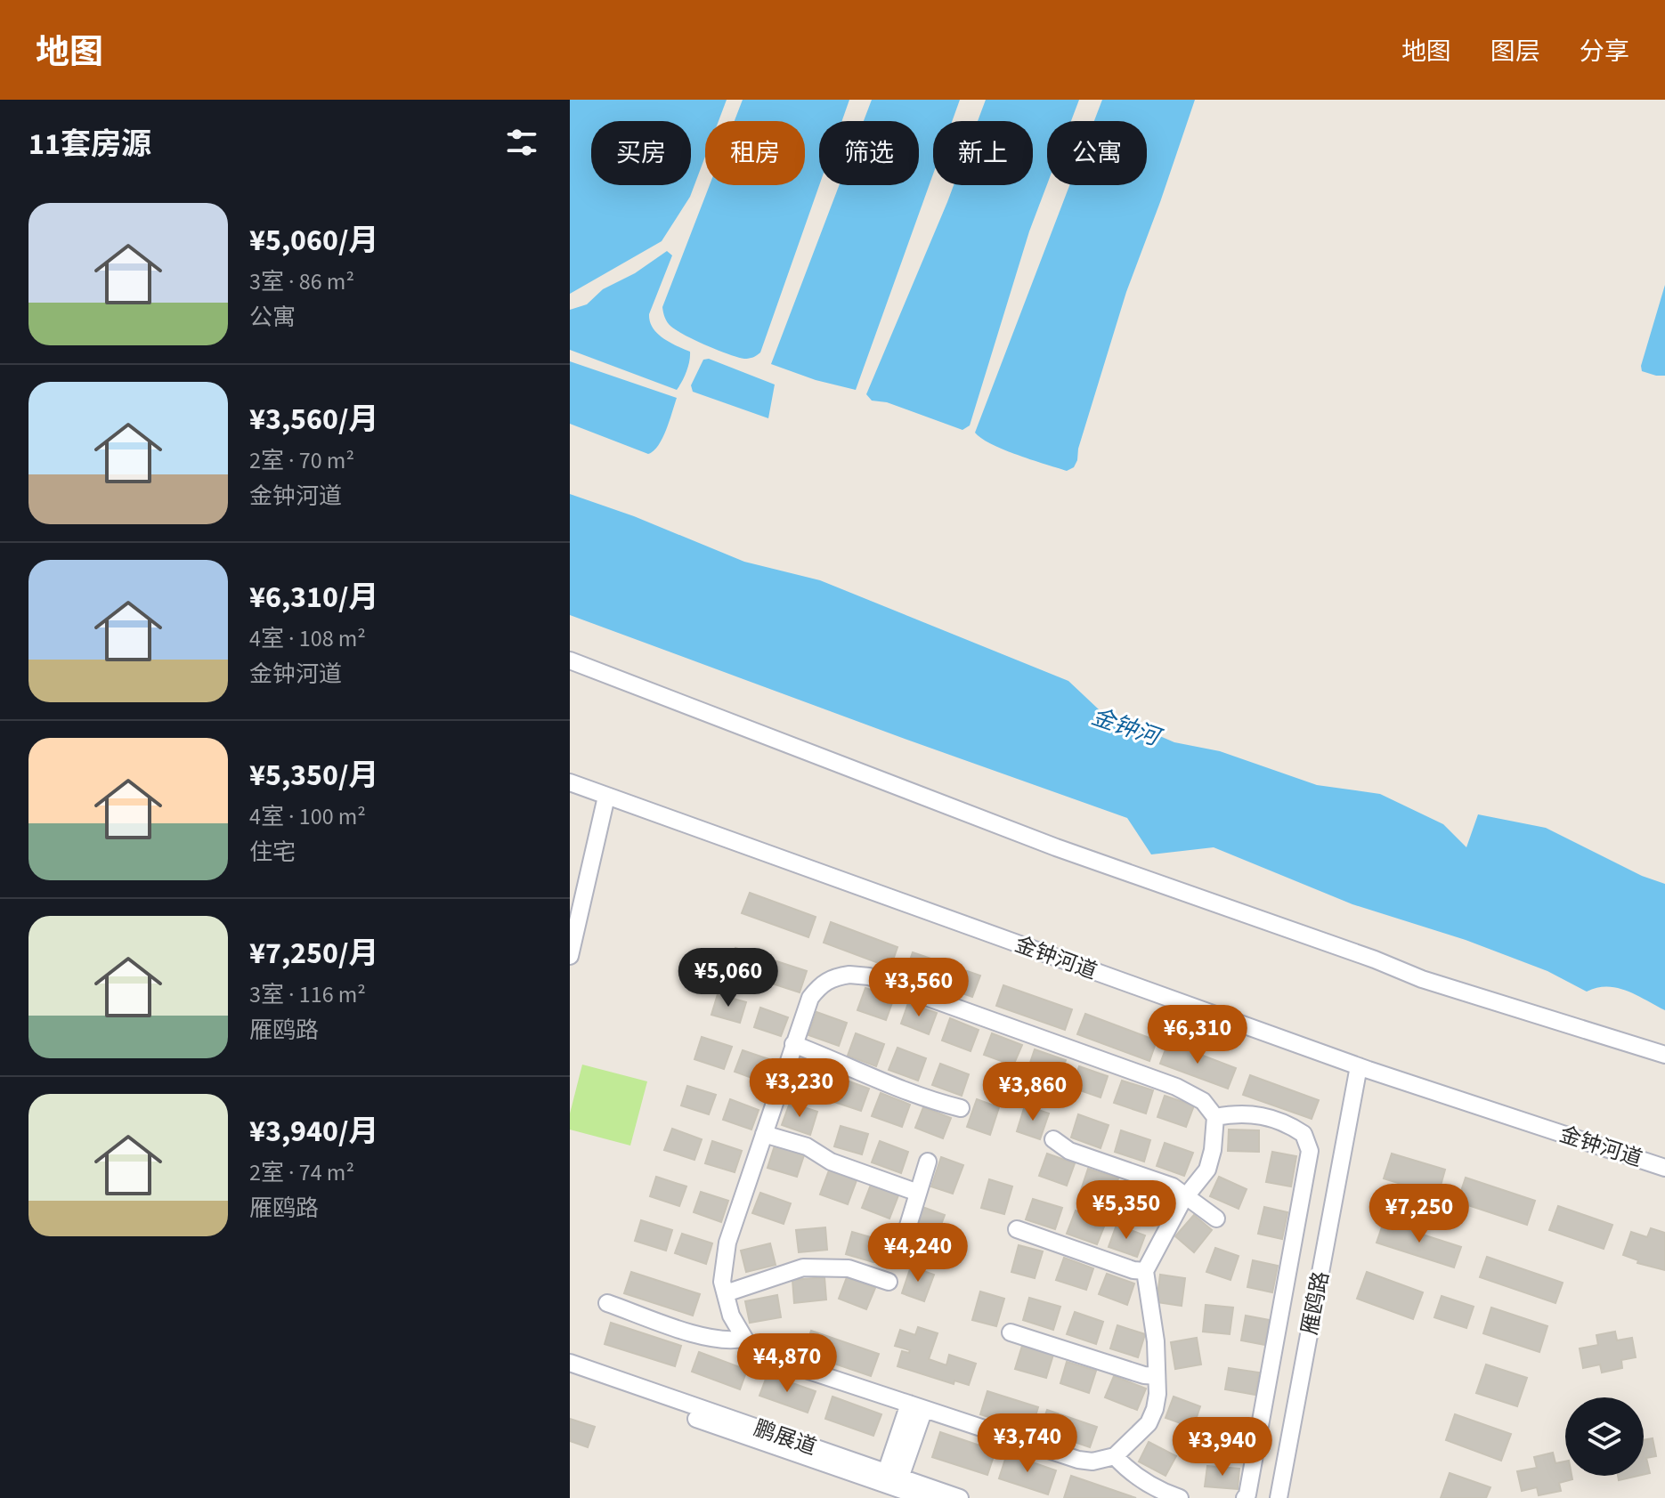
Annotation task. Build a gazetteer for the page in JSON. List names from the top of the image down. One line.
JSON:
{"streets":{"street":["金钟河道","雁鸥路","鹏展道"]},"crossings":[["金钟河道","雁鸥路"]],"water":["金钟河"],"page":{"header":"地图","nav":["地图","图层","分享"],"heading":"11套房源","chip":["买房","租房","筛选","新上","公寓"],"list":[{"name":"¥5,060/月","note":"3室 · 86 m² · 公寓"},{"name":"¥3,560/月","note":"2室 · 70 m² · 金钟河道"},{"name":"¥6,310/月","note":"4室 · 108 m² · 金钟河道"},{"name":"¥5,350/月","note":"4室 · 100 m² · 住宅"},{"name":"¥7,250/月","note":"3室 · 116 m² · 雁鸥路"},{"name":"¥3,940/月","note":"2室 · 74 m² · 雁鸥路"}],"price":["¥5,060","¥3,560","¥6,310","¥3,230","¥3,860","¥5,350","¥7,250","¥4,240","¥4,870","¥3,740","¥3,940"]}}
